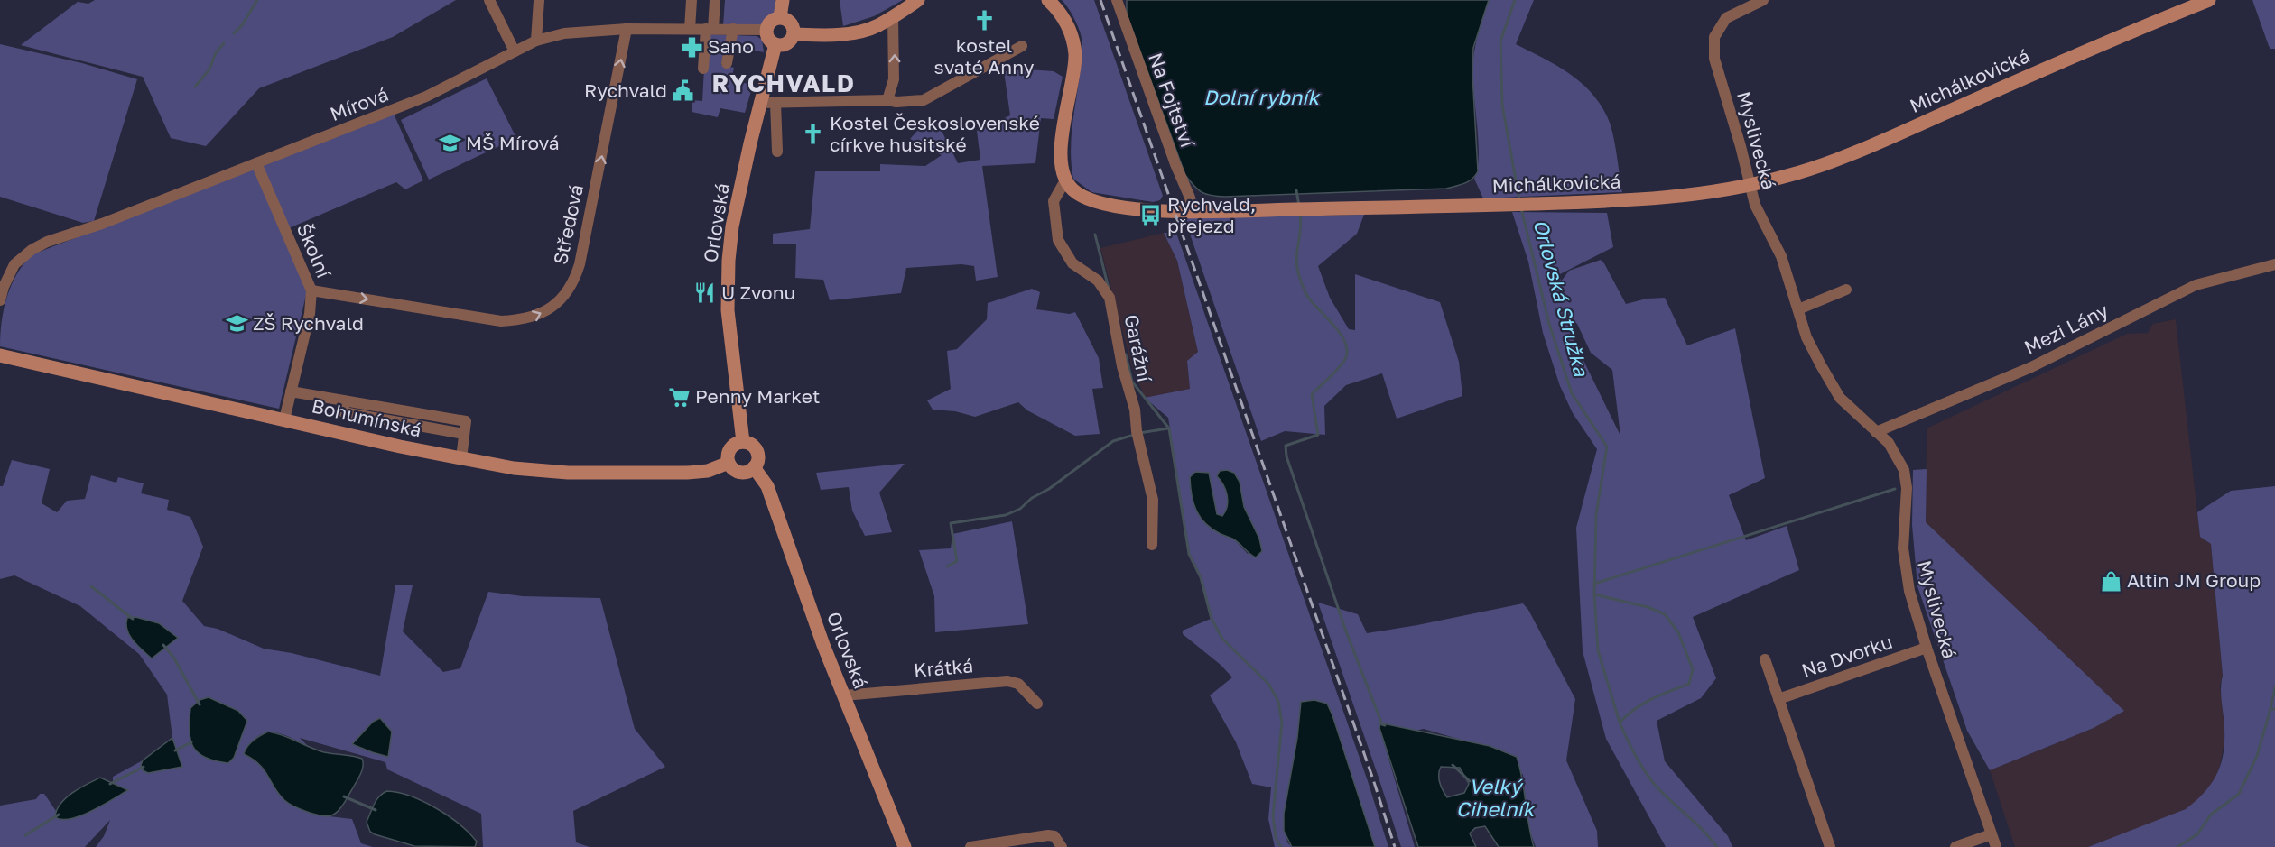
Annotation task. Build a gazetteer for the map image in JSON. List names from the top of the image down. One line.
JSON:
{"streets":{"main road":["Michálkovická","Orlovská","Bohumínská"],"street":["Na Fojtství","Mírová","Myslivecká","Středová","Školní","Mezi Lány","Garážní","Na Dvorku","Krátká"]},"crossings":[["Michálkovická","Na Fojtství"],["Michálkovická","Myslivecká"],["Michálkovická","Garážní"],["Mírová","Orlovská"],["Mírová","Středová"],["Mírová","Školní"],["Myslivecká","Mezi Lány"],["Myslivecká","Na Dvorku"],["Orlovská","Bohumínská"],["Orlovská","Krátká"],["Středová","Školní"],["Školní","Bohumínská"]],"districts":["RYCHVALD"],"water":["Dolní rybník","Orlovská Stružka","Velký Cihelník"],"places":{"church":["kostel svaté Anny","Kostel Československé církve husitské"],"pharmacy":["Sano"],"public building":["Rychvald"],"school or university":["MŠ Mírová","ZŠ Rychvald"],"bus stop":["Rychvald, přejezd"],"restaurant":["U Zvonu"],"supermarket":["Penny Market"],"shop":["Altin JM Group"]}}
